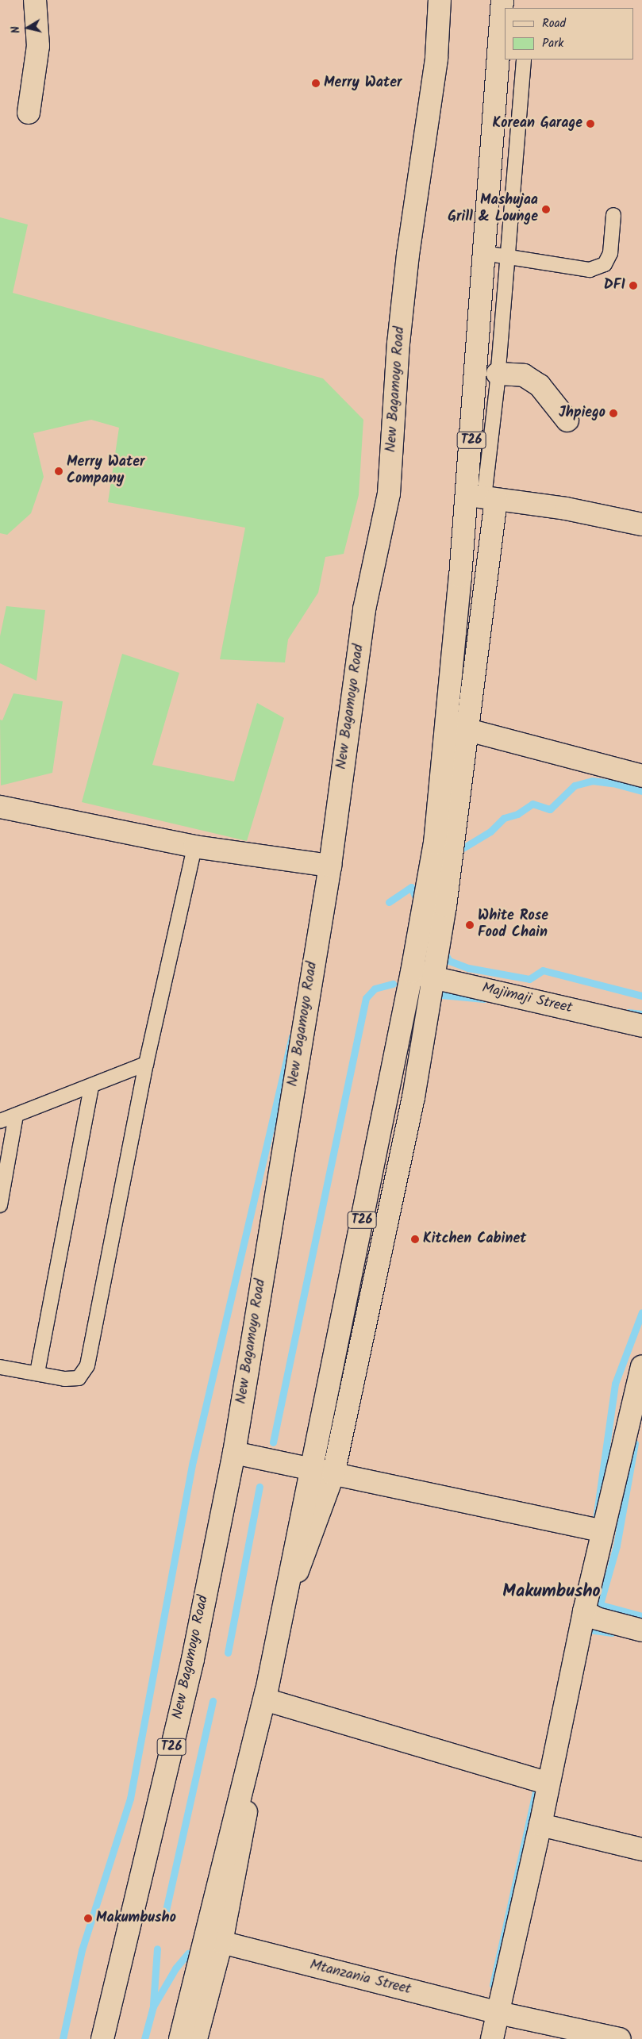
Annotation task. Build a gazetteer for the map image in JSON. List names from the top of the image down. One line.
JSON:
{"streets":{"main road":["New Bagamoyo Road","T26","Majimaji Street","Mtanzania Street"]},"crossings":[["T26","Majimaji Street"]],"districts":["Makumbusho"],"places":["Merry Water","Korean Garage","Mashujaa Grill & Lounge","DFI","Jhpiego","Merry Water Company","White Rose Food Chain","Kitchen Cabinet","Makumbusho"],"legend":["Road","Park"],"north":"left"}
